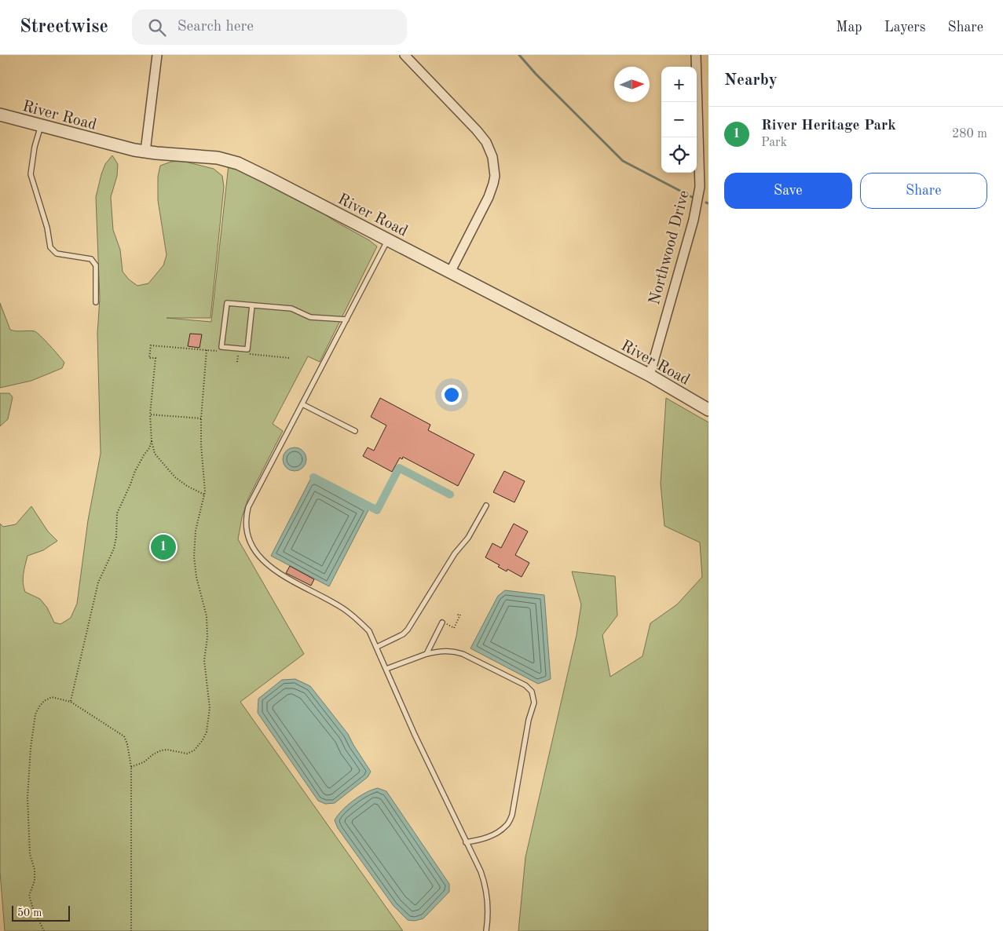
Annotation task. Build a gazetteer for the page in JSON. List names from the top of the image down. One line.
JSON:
{"streets":{"street":["River Road","Northwood Drive"]},"crossings":[["River Road","Northwood Drive"]],"scale_bar":"50 m","north":"right","page":{"header":"Streetwise","search":"Search here","nav":["Map","Layers","Share"],"heading":"Nearby","map_buttons":["+","−"],"list":[{"mark":"1","name":"River Heritage Park","note":"Park","value":"280 m"}],"buttons":["Save","Share"],"pins":"1","scale":"50 m"}}
